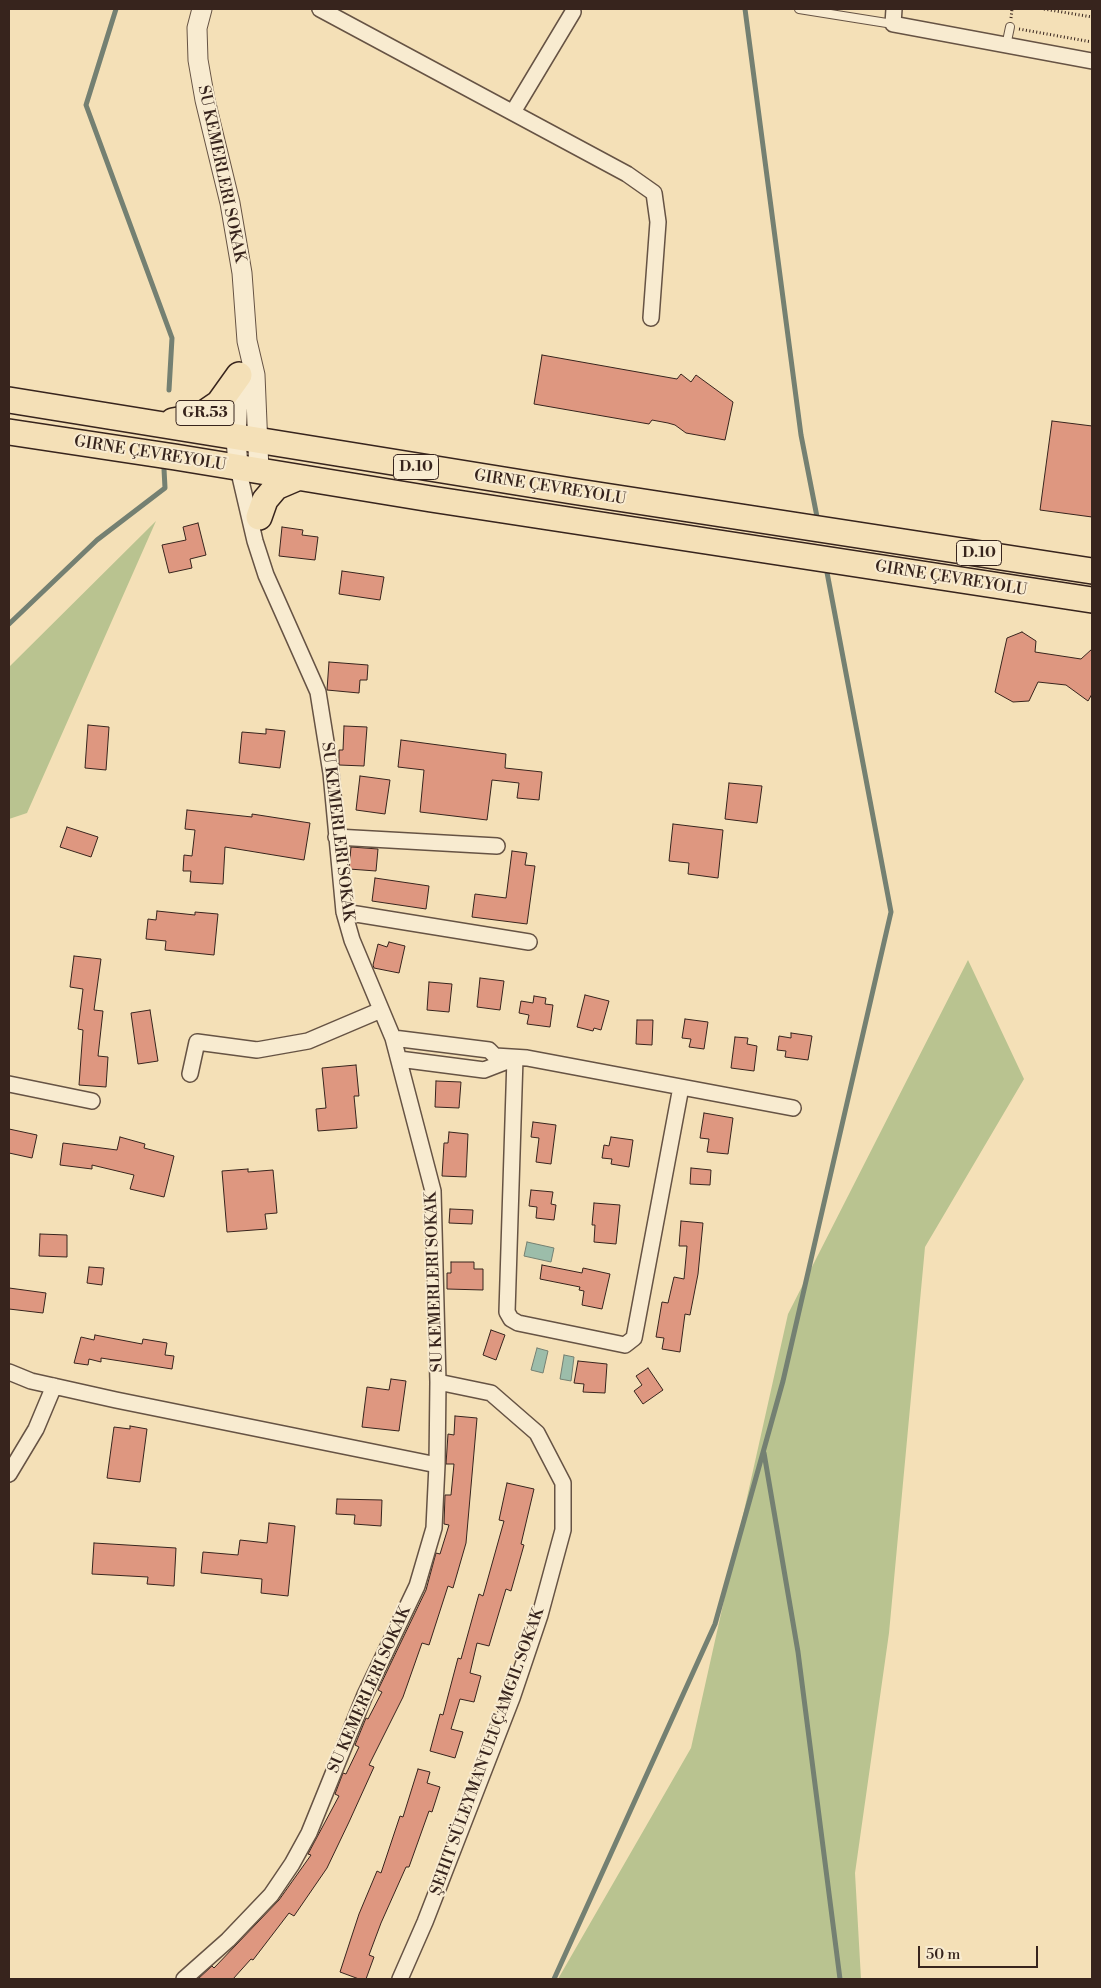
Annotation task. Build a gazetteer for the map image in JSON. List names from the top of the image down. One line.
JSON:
{"streets":{"highway":["GR.53","GIRNE ÇEVREYOLU","D.10"],"street":["SU KEMERLERI SOKAK","ŞEHIT SÜLEYMAN ULUÇAMGIL SOKAK"]},"crossings":[["SU KEMERLERI SOKAK","GR.53"],["SU KEMERLERI SOKAK","ŞEHIT SÜLEYMAN ULUÇAMGIL SOKAK"],["GR.53","GIRNE ÇEVREYOLU"]],"scale_bar":"50 m"}
